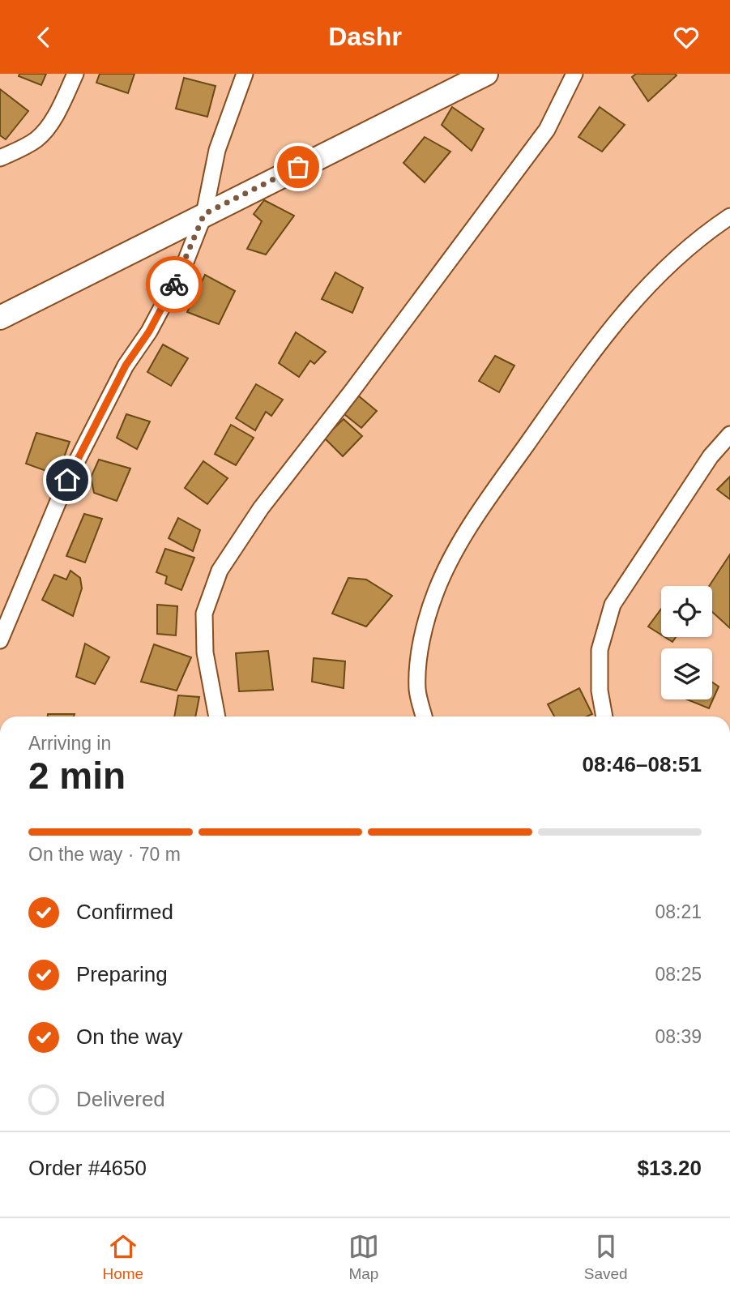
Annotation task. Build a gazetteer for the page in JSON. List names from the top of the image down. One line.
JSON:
{"page":{"header":"Dashr","heading":["2 min","Arriving in","08:46–08:51"],"panel":["Order #4650","$13.20"],"bar":"On the way · 70 m","list":[["Confirmed","08:21"],["Preparing","08:25"],["On the way","08:39"],"Delivered"],"tabs":["Home","Map","Saved"]}}
